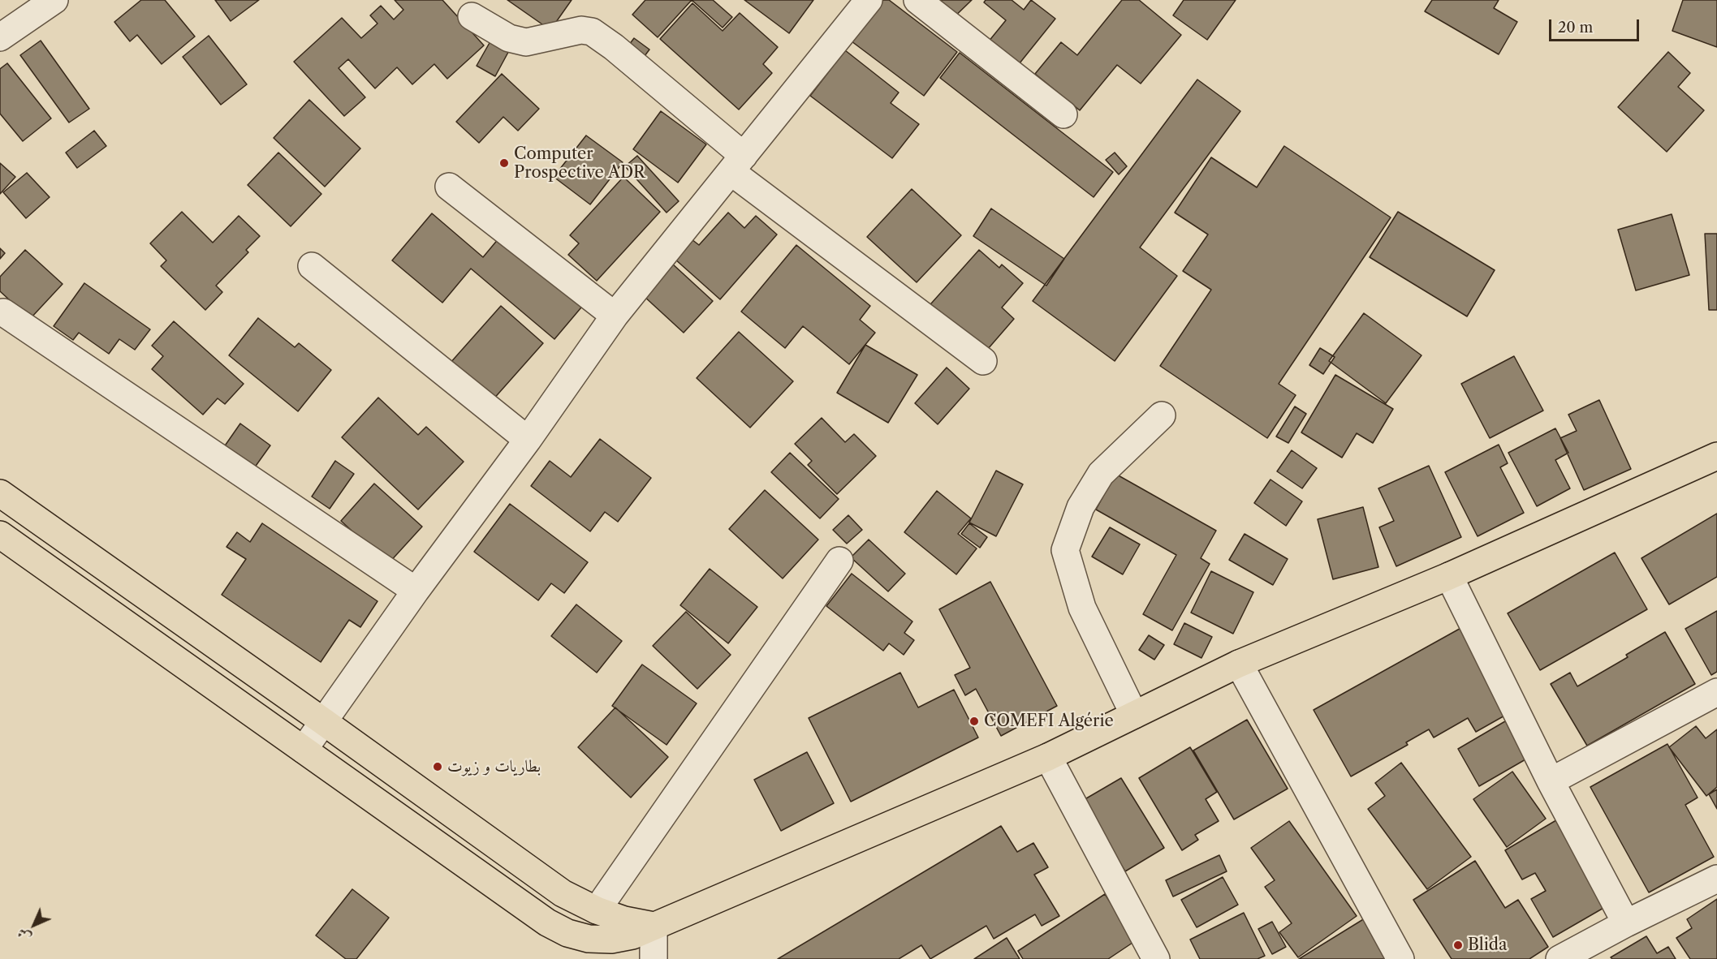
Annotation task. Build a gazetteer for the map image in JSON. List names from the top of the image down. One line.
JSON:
{"places":["Computer Prospective ADR","COMEFI Algérie","بطاريات و زيوت","Blida"],"scale_bar":"20 m","north":"bottom left"}
